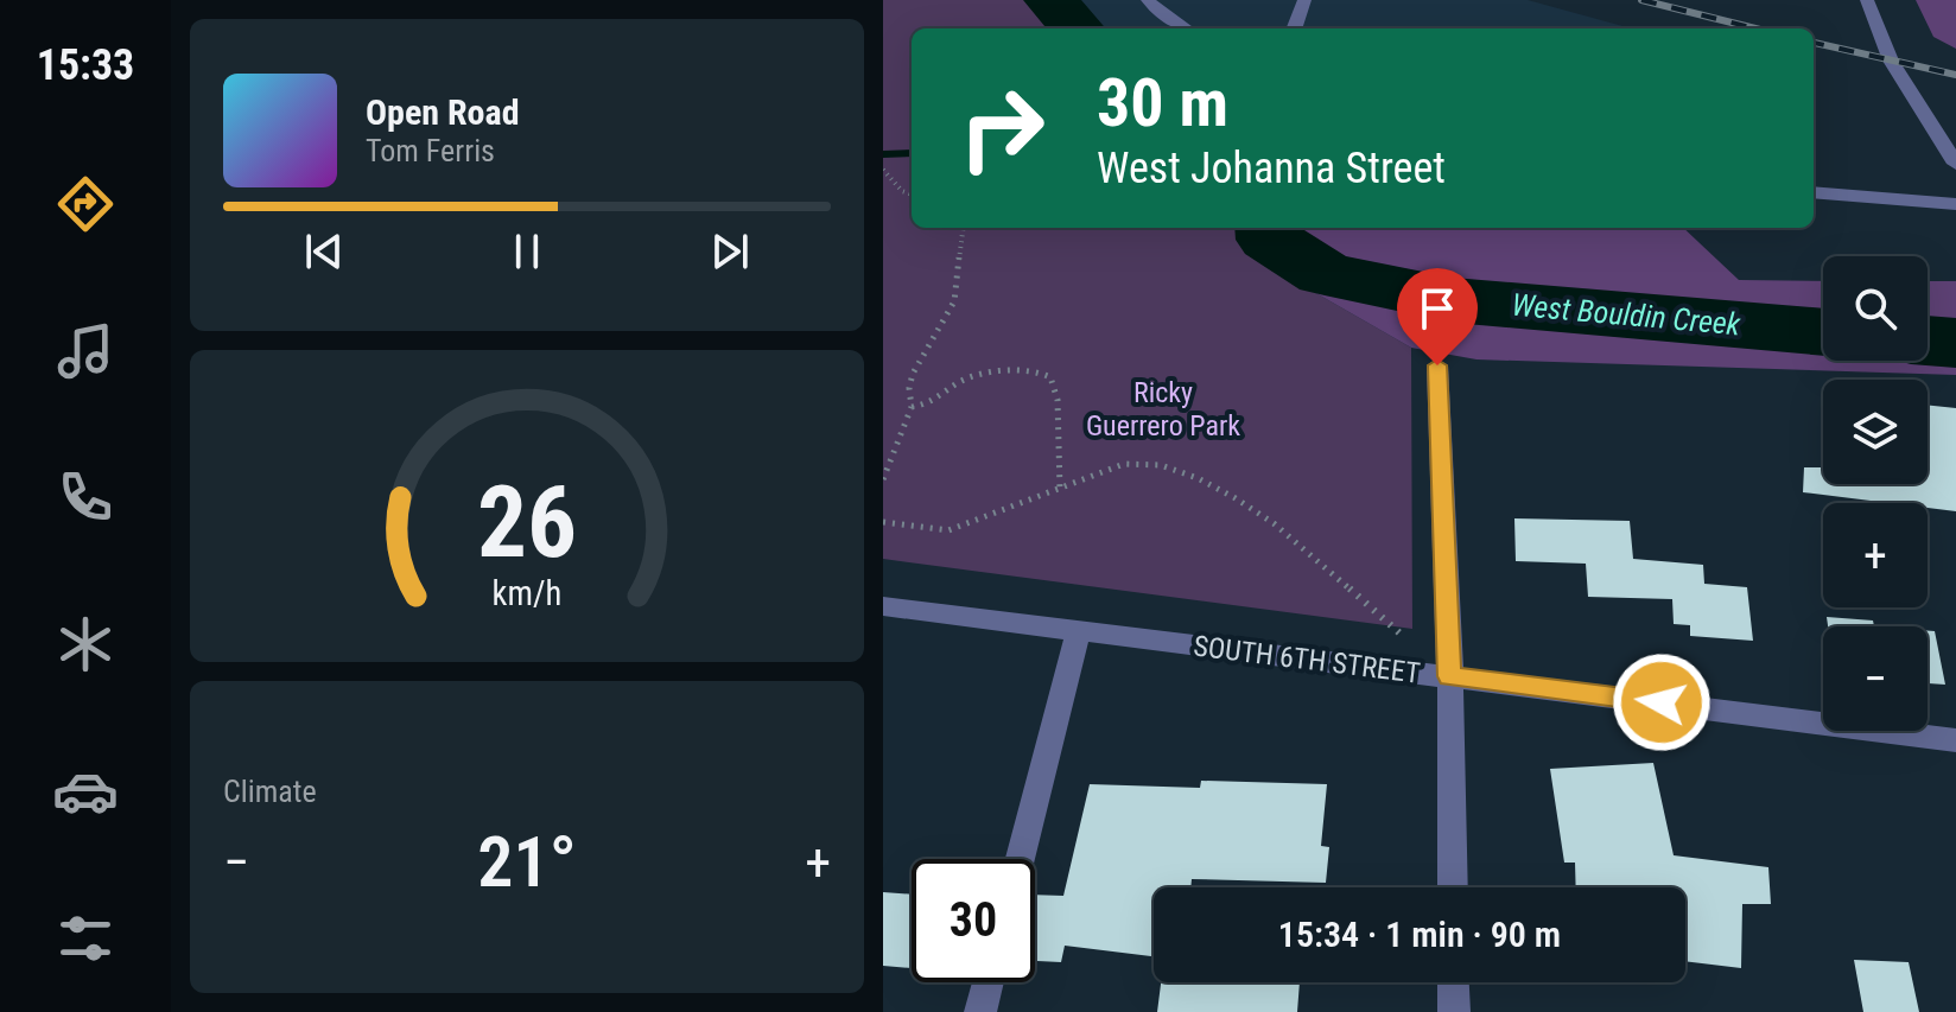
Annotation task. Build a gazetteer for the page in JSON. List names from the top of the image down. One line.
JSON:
{"streets":{"street":["SOUTH 6TH STREET"]},"water":["West Bouldin Creek"],"parks":["Ricky Guerrero Park"],"page":{"tabs":"15:33","turn":["30 m","West Johanna Street"],"song":["Open Road","Tom Ferris"],"map_buttons":["+","−"],"tile":"Climate","heat":["−","21°","+"],"limit":"30","trip":"15:34 · 1 min · 90 m","gauge":["26","km/h"]}}
